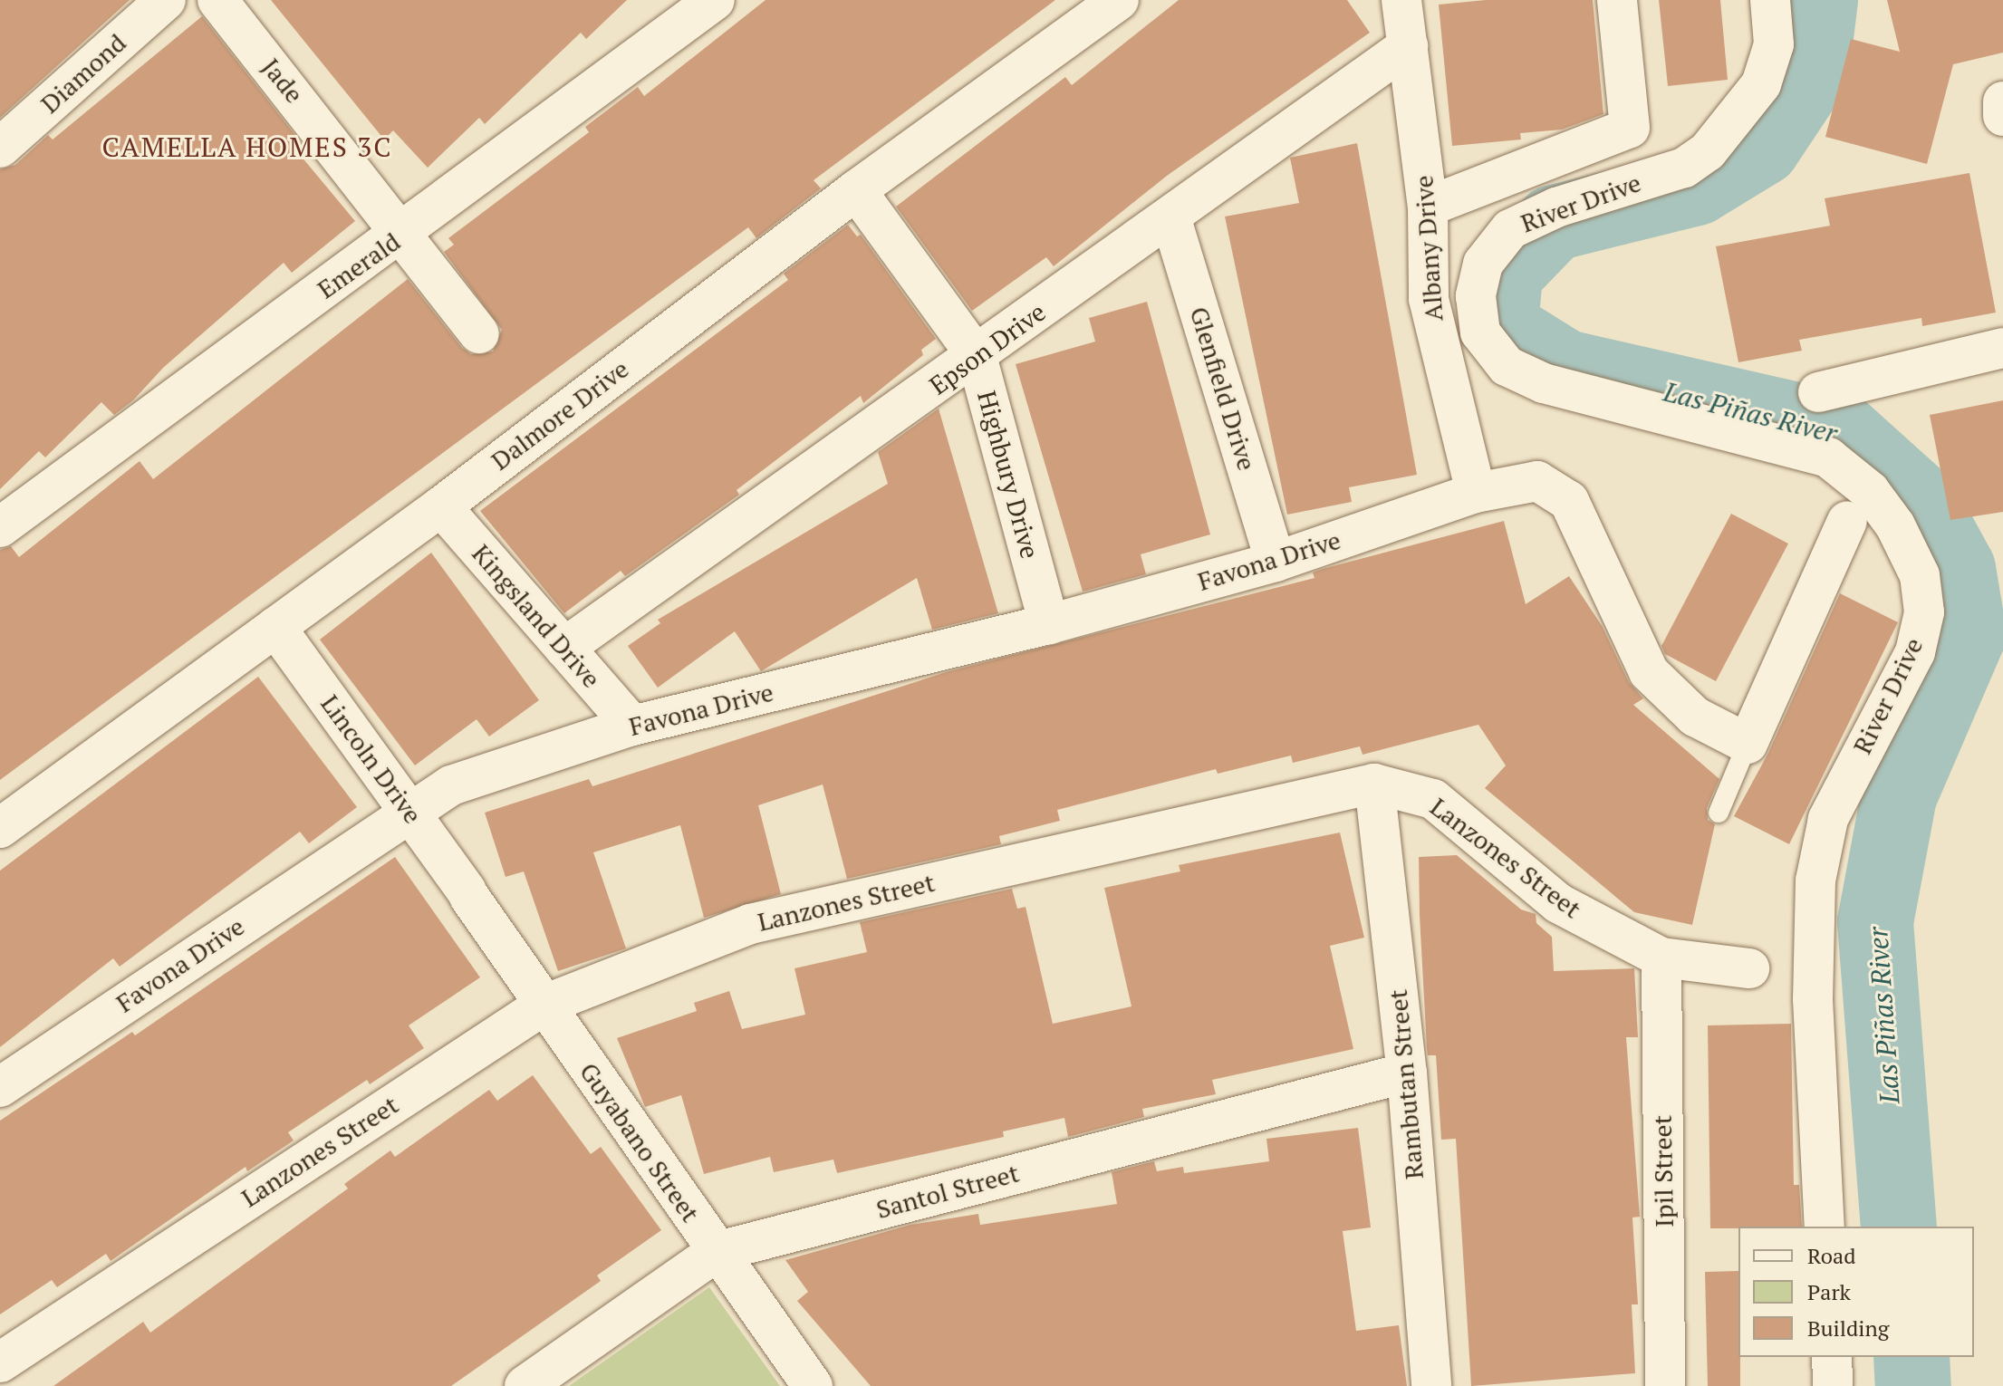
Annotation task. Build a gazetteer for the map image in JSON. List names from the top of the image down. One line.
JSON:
{"streets":{"street":["Diamond","Jade","River Drive","Albany Drive","Emerald","Epson Drive","Glenfield Drive","Dalmore Drive","Highbury Drive","Favona Drive","Kingsland Drive","Lincoln Drive","Lanzones Street","Rambutan Street","Guyabano Street","Ipil Street","Santol Street"]},"crossings":[["Jade","Emerald"],["Albany Drive","Epson Drive"],["Albany Drive","Favona Drive"],["Epson Drive","Glenfield Drive"],["Epson Drive","Highbury Drive"],["Epson Drive","Kingsland Drive"],["Glenfield Drive","Favona Drive"],["Dalmore Drive","Highbury Drive"],["Dalmore Drive","Kingsland Drive"],["Dalmore Drive","Lincoln Drive"],["Highbury Drive","Favona Drive"],["Favona Drive","Kingsland Drive"],["Favona Drive","Lincoln Drive"],["Lincoln Drive","Guyabano Street"],["Lanzones Street","Rambutan Street"],["Lanzones Street","Guyabano Street"],["Lanzones Street","Ipil Street"],["Rambutan Street","Santol Street"],["Guyabano Street","Santol Street"]],"districts":["CAMELLA HOMES 3C"],"water":["Las Piñas River"],"legend":["Road","Park","Building"]}
